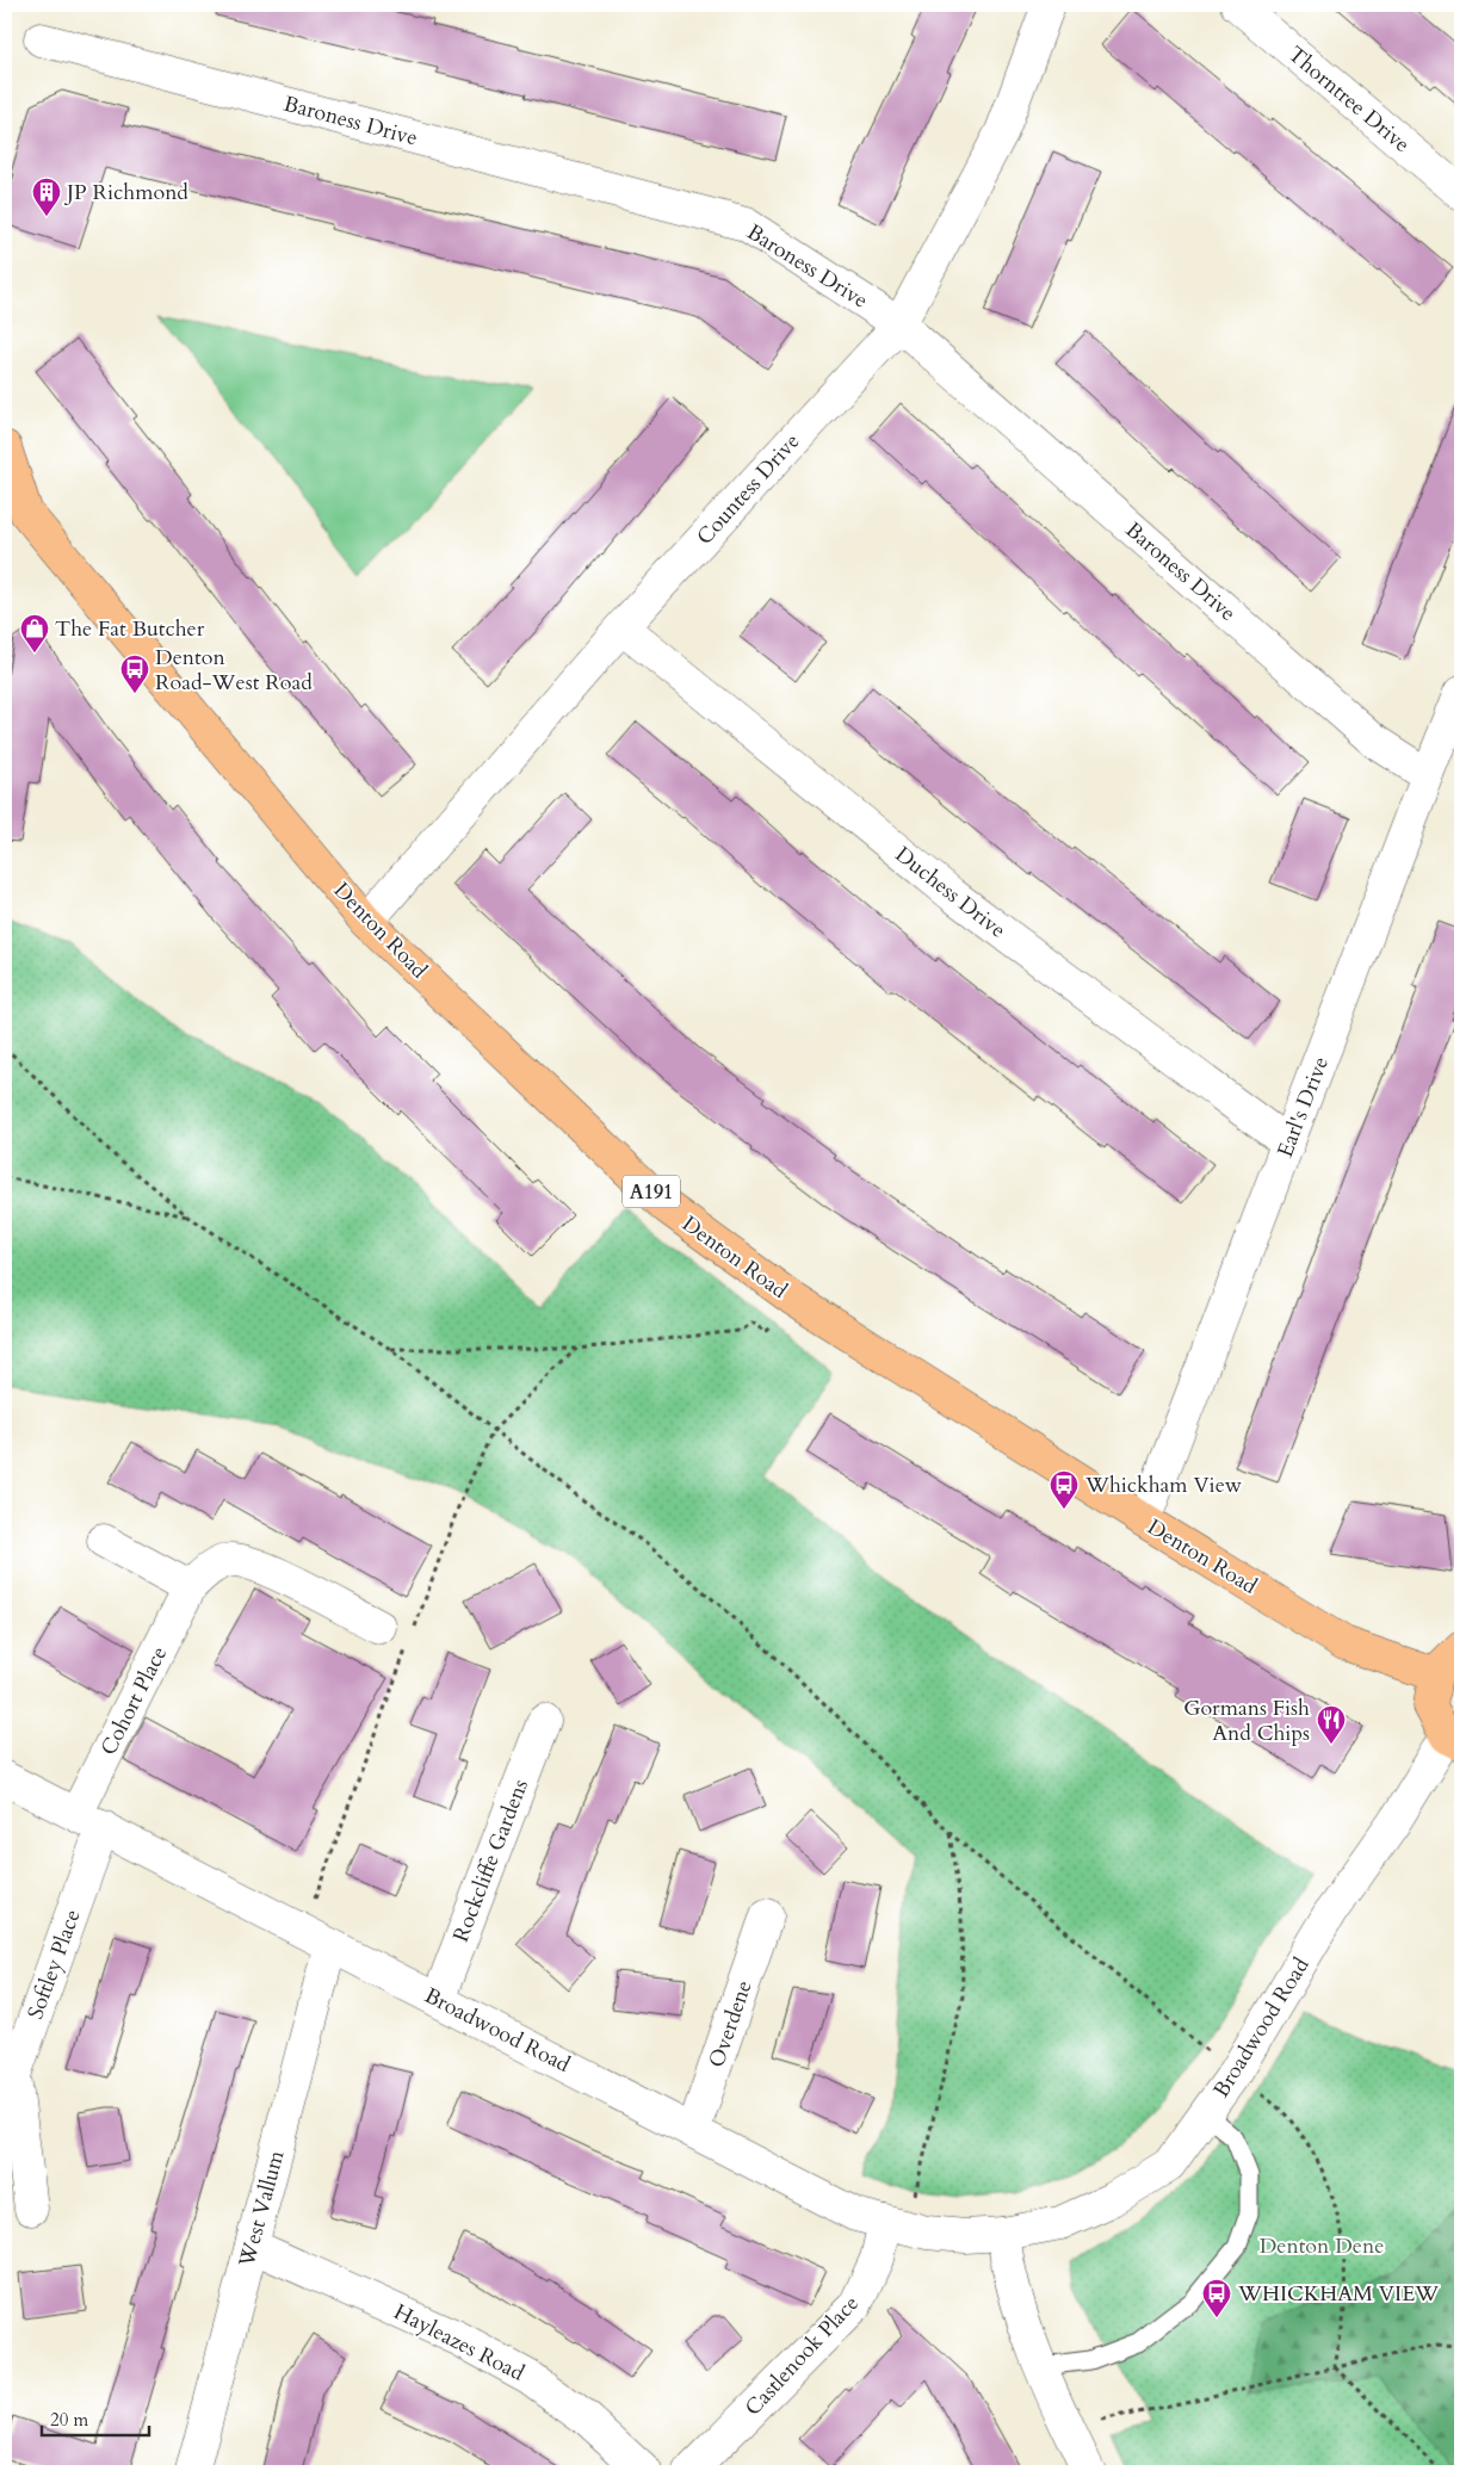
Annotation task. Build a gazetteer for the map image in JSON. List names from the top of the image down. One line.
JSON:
{"streets":{"main road":["Denton Road","A191"],"street":["Thorntree Drive","Baroness Drive","Countess Drive","Duchess Drive","Earl's Drive","Cohort Place","Rockcliffe Gardens","Softley Place","Overdene","Broadwood Road","West Vallum","Hayleazes Road","Castlenook Place"]},"crossings":[["Baroness Drive","Countess Drive"],["Baroness Drive","Earl's Drive"],["Countess Drive","Duchess Drive"],["Countess Drive","Denton Road"],["Duchess Drive","Earl's Drive"],["Denton Road","Earl's Drive"],["Cohort Place","Softley Place"],["Cohort Place","Broadwood Road"],["Rockcliffe Gardens","Broadwood Road"],["Softley Place","Broadwood Road"],["Overdene","Broadwood Road"],["Broadwood Road","West Vallum"],["Broadwood Road","Castlenook Place"],["West Vallum","Hayleazes Road"]],"parks":["Denton Dene"],"places":{"building":["JP Richmond"],"shop":["The Fat Butcher"],"bus stop":["Denton Road-West Road","Whickham View","WHICKHAM VIEW"],"restaurant":["Gormans Fish And Chips"]},"scale_bar":"20 m"}
